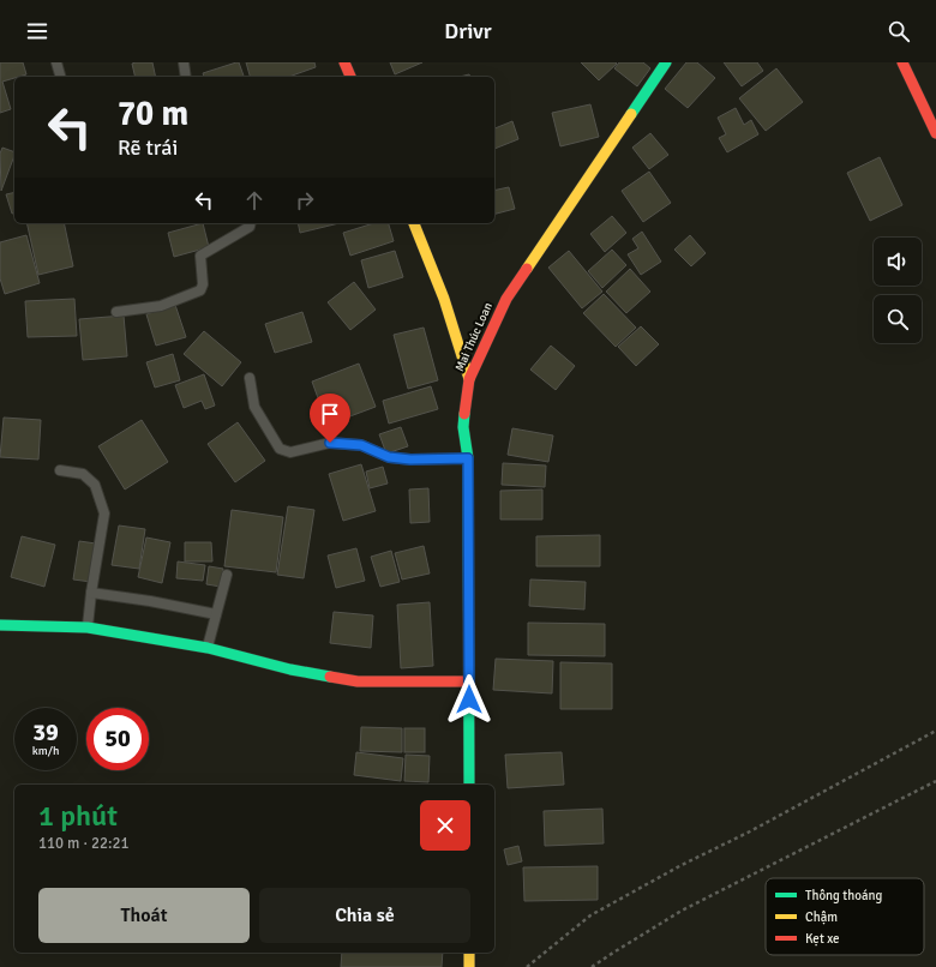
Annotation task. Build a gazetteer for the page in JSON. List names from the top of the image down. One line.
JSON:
{"streets":{"main road":["Mai Thúc Loan"]},"legend":["Thông thoáng","Chậm","Kẹt xe"],"page":{"header":"Drivr","turn":["70 m","Rẽ trái"],"speed":"39 km/h","limit":"50","heading":["1 phút","110 m · 22:21"],"buttons":["Thoát","Chia sẻ"]}}
